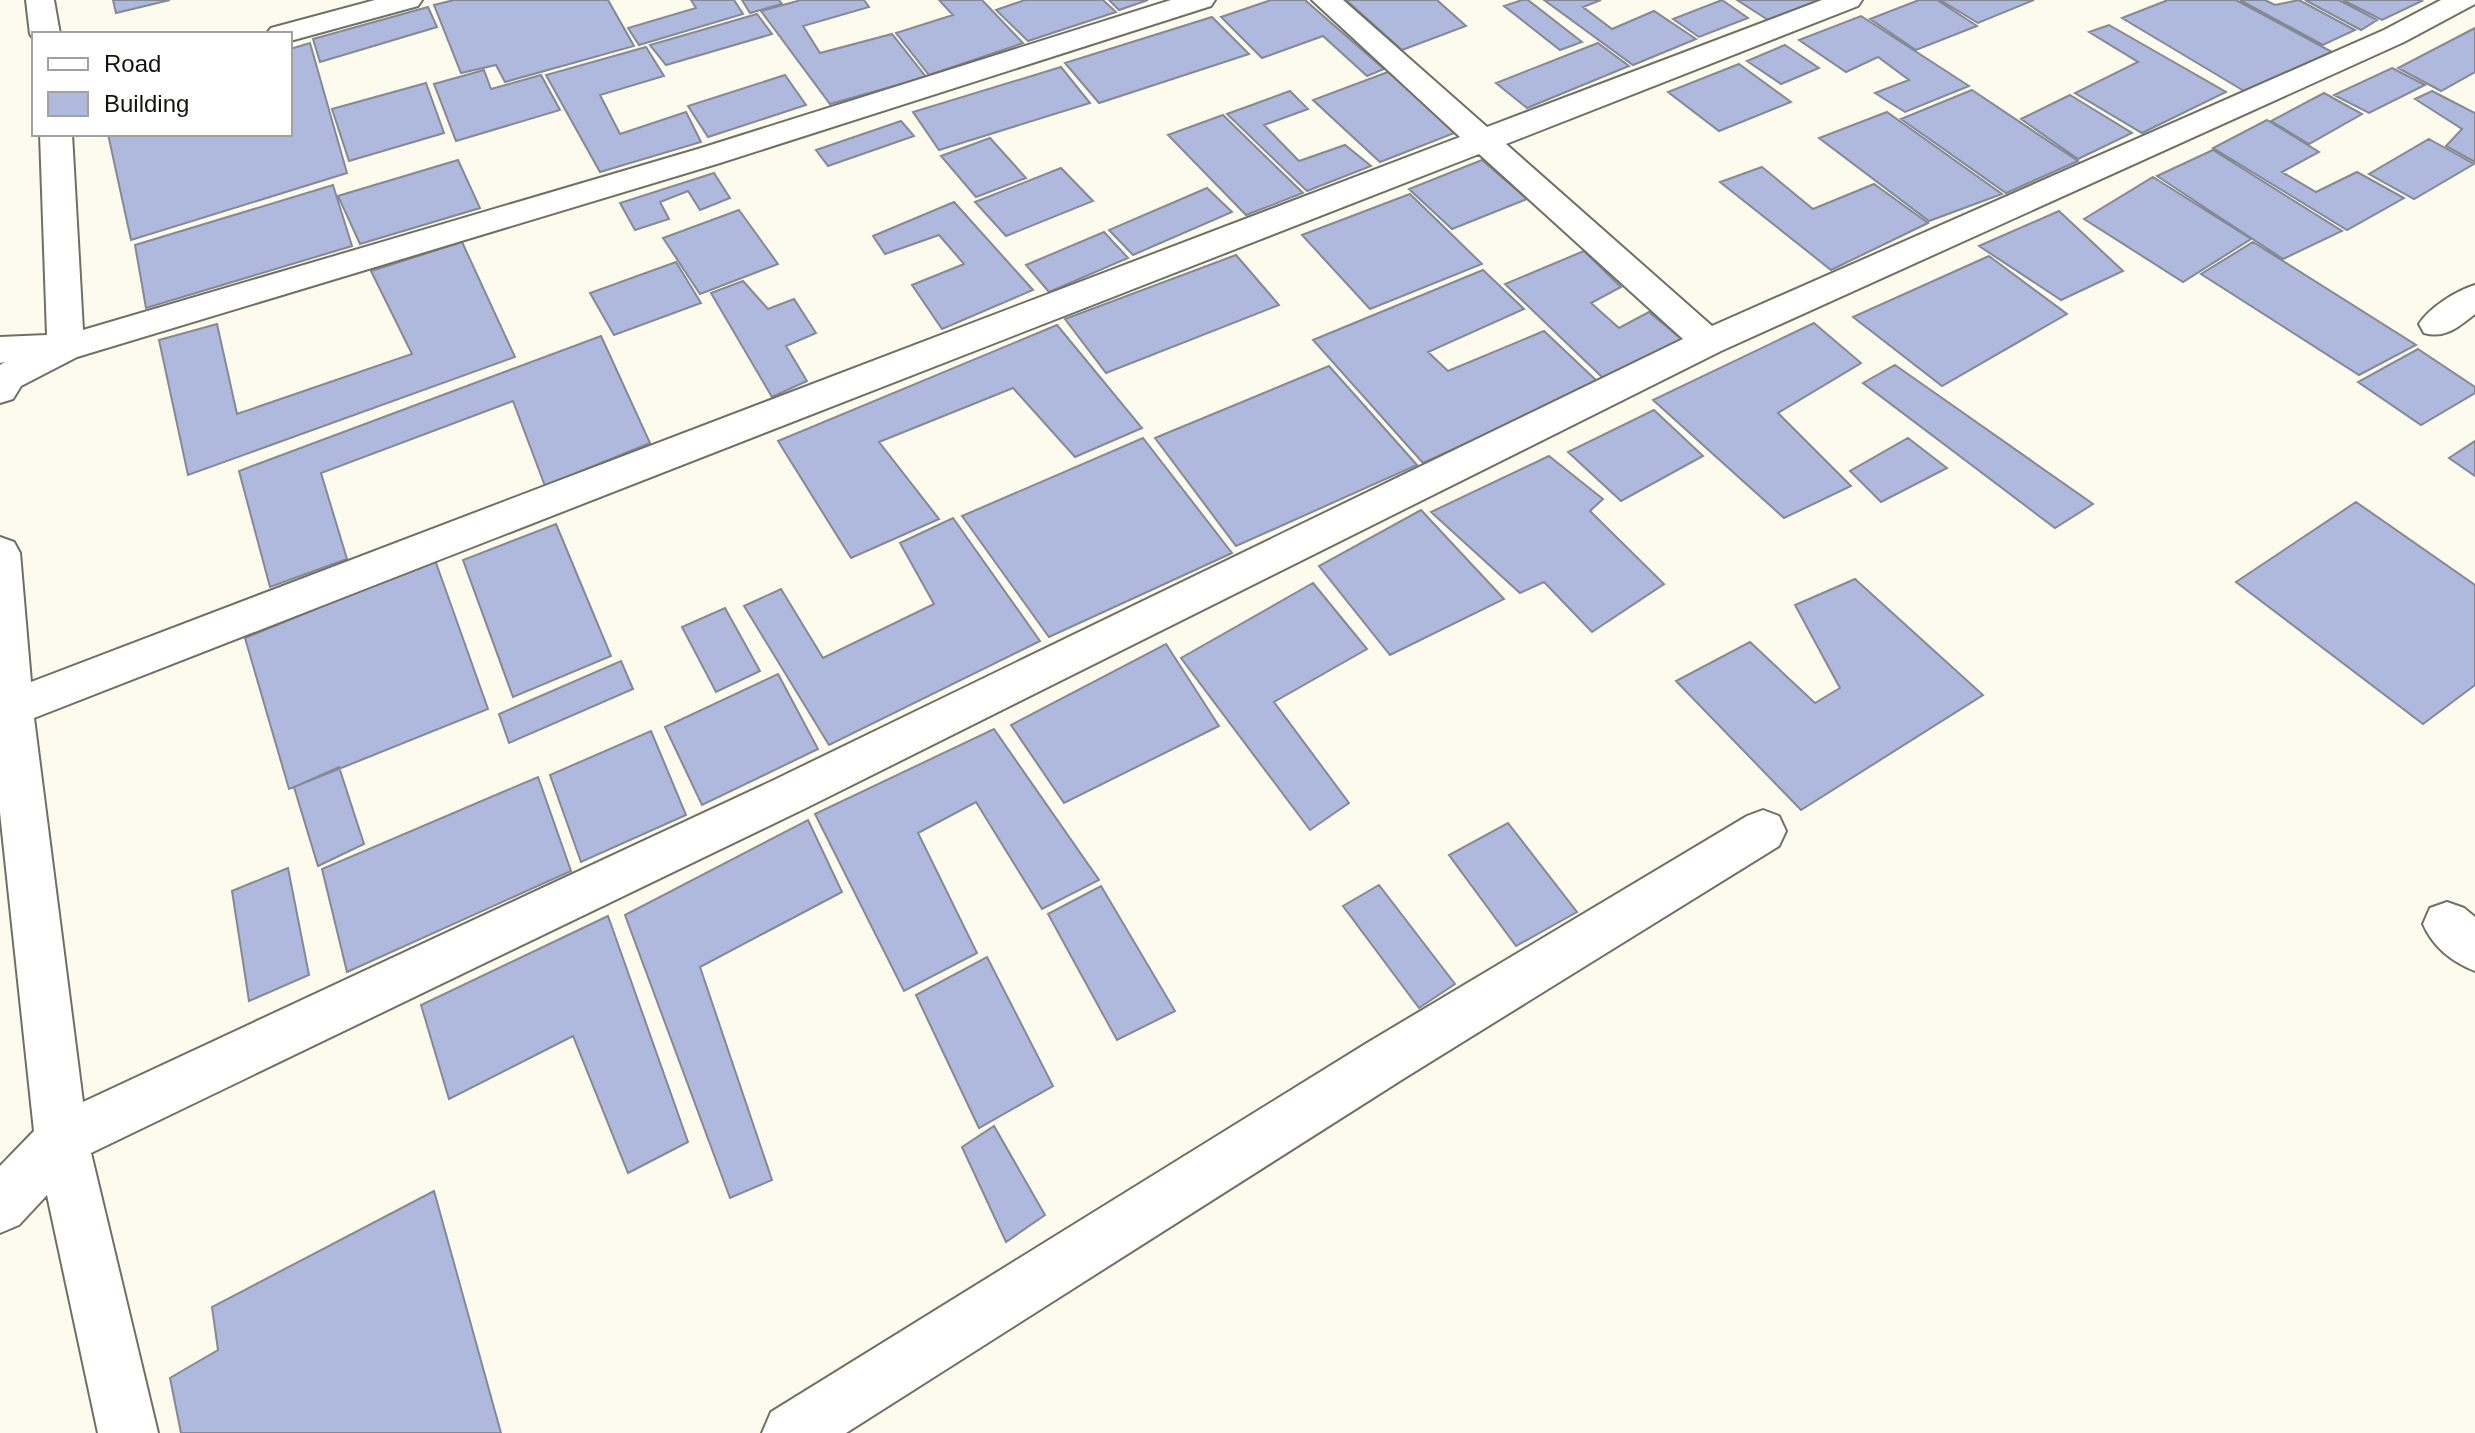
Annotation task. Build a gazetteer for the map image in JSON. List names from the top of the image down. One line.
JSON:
{"legend":["Road","Building"]}
